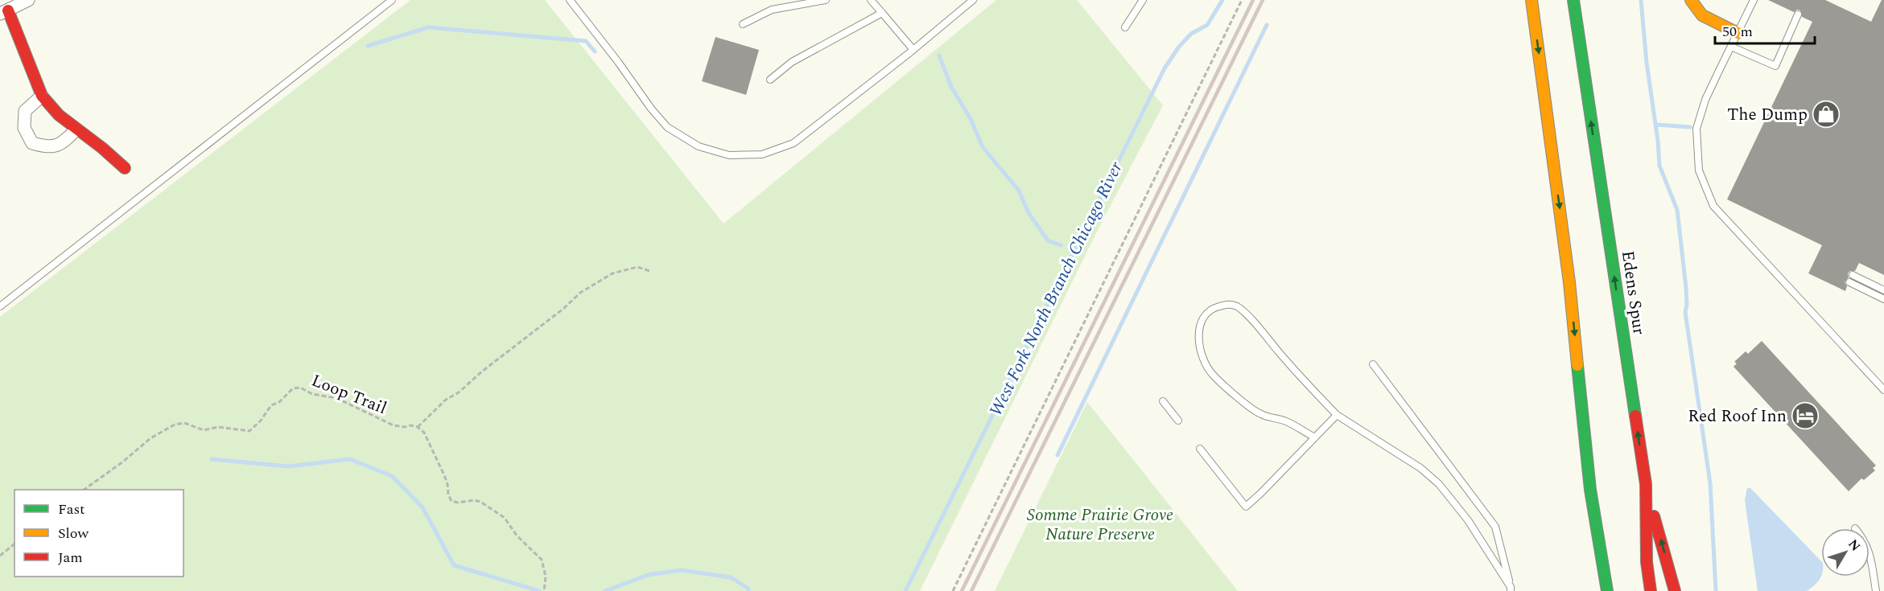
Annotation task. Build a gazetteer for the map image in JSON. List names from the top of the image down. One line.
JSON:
{"streets":{"main road":["Edens Spur"],"path":["Loop Trail"]},"water":["West Fork North Branch Chicago River"],"parks":["Somme Prairie Grove Nature Preserve"],"places":{"shop":["The Dump"],"hotel":["Red Roof Inn"]},"legend":["Fast","Slow","Jam"],"scale_bar":"50 m","north":"top right"}
